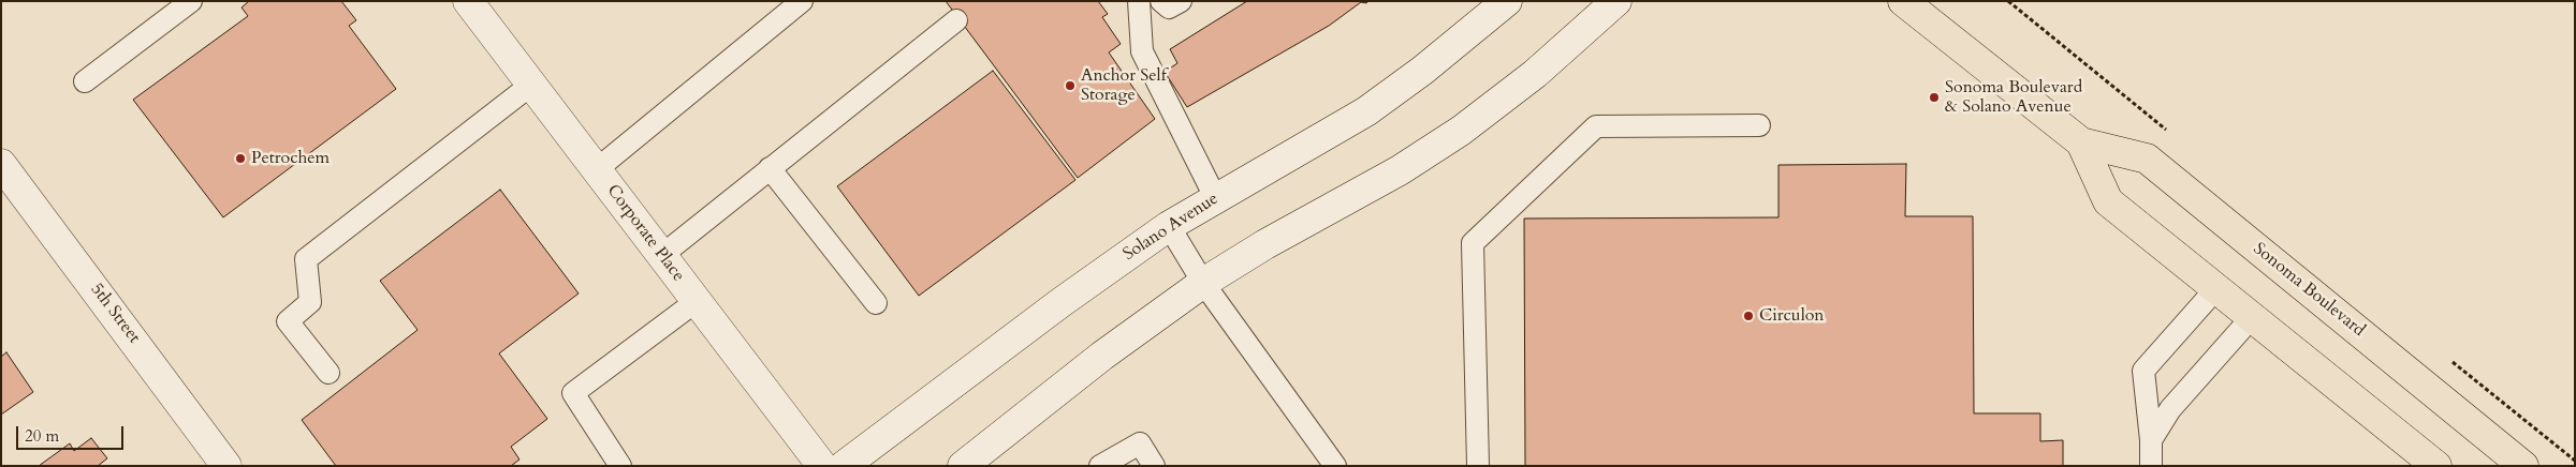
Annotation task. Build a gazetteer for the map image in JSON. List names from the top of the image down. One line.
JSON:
{"streets":{"main road":["Solano Avenue","Corporate Place","Sonoma Boulevard","5th Street"]},"places":["Anchor Self Storage","Sonoma Boulevard & Solano Avenue","Petrochem","Circulon"],"scale_bar":"20 m"}
